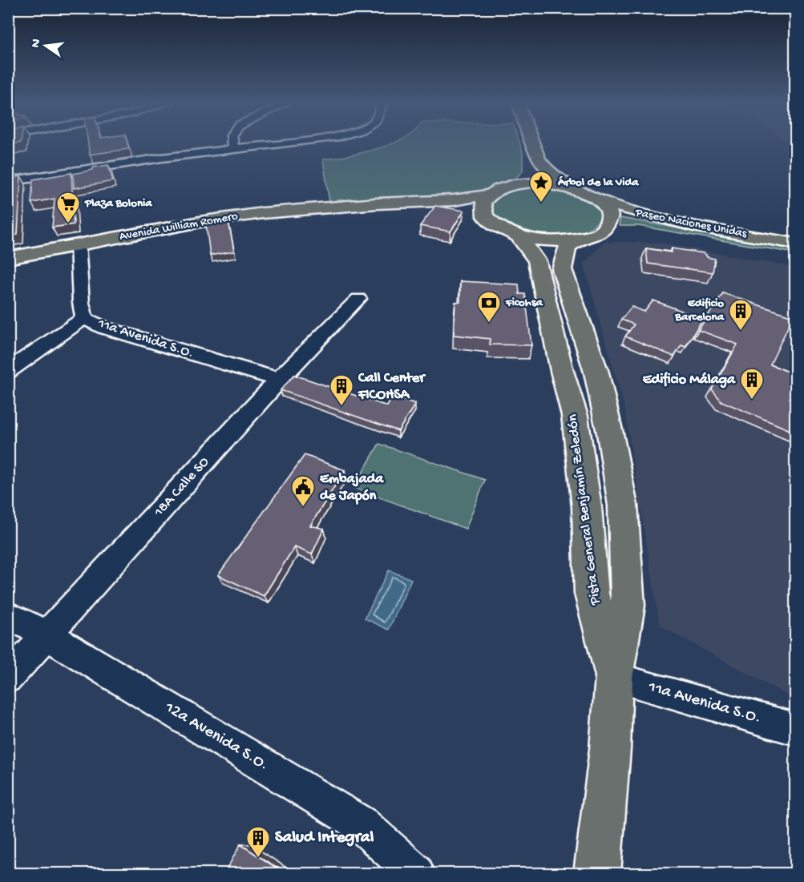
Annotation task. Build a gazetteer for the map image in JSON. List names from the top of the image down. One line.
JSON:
{"streets":{"main road":["Paseo Naciones Unidas","Avenida William Romero","Pista General Benjamín Zeledón"],"street":["11a Avenida S.O.","18A Calle SO","12a Avenida S.O."]},"crossings":[["Paseo Naciones Unidas","Avenida William Romero"],["Paseo Naciones Unidas","Pista General Benjamín Zeledón"],["Avenida William Romero","11a Avenida S.O."],["Avenida William Romero","Pista General Benjamín Zeledón"],["11a Avenida S.O.","18A Calle SO"],["11a Avenida S.O.","Pista General Benjamín Zeledón"],["18A Calle SO","12a Avenida S.O."]],"places":{"place":["Árbol de la Vida"],"supermarket":["Plaza Bolonia"],"bank":["Ficohsa"],"building":["Edificio Barcelona","Edificio Málaga","Call Center FICOHSA","Salud Integral"],"public building":["Embajada de Japón"]},"north":"left"}
